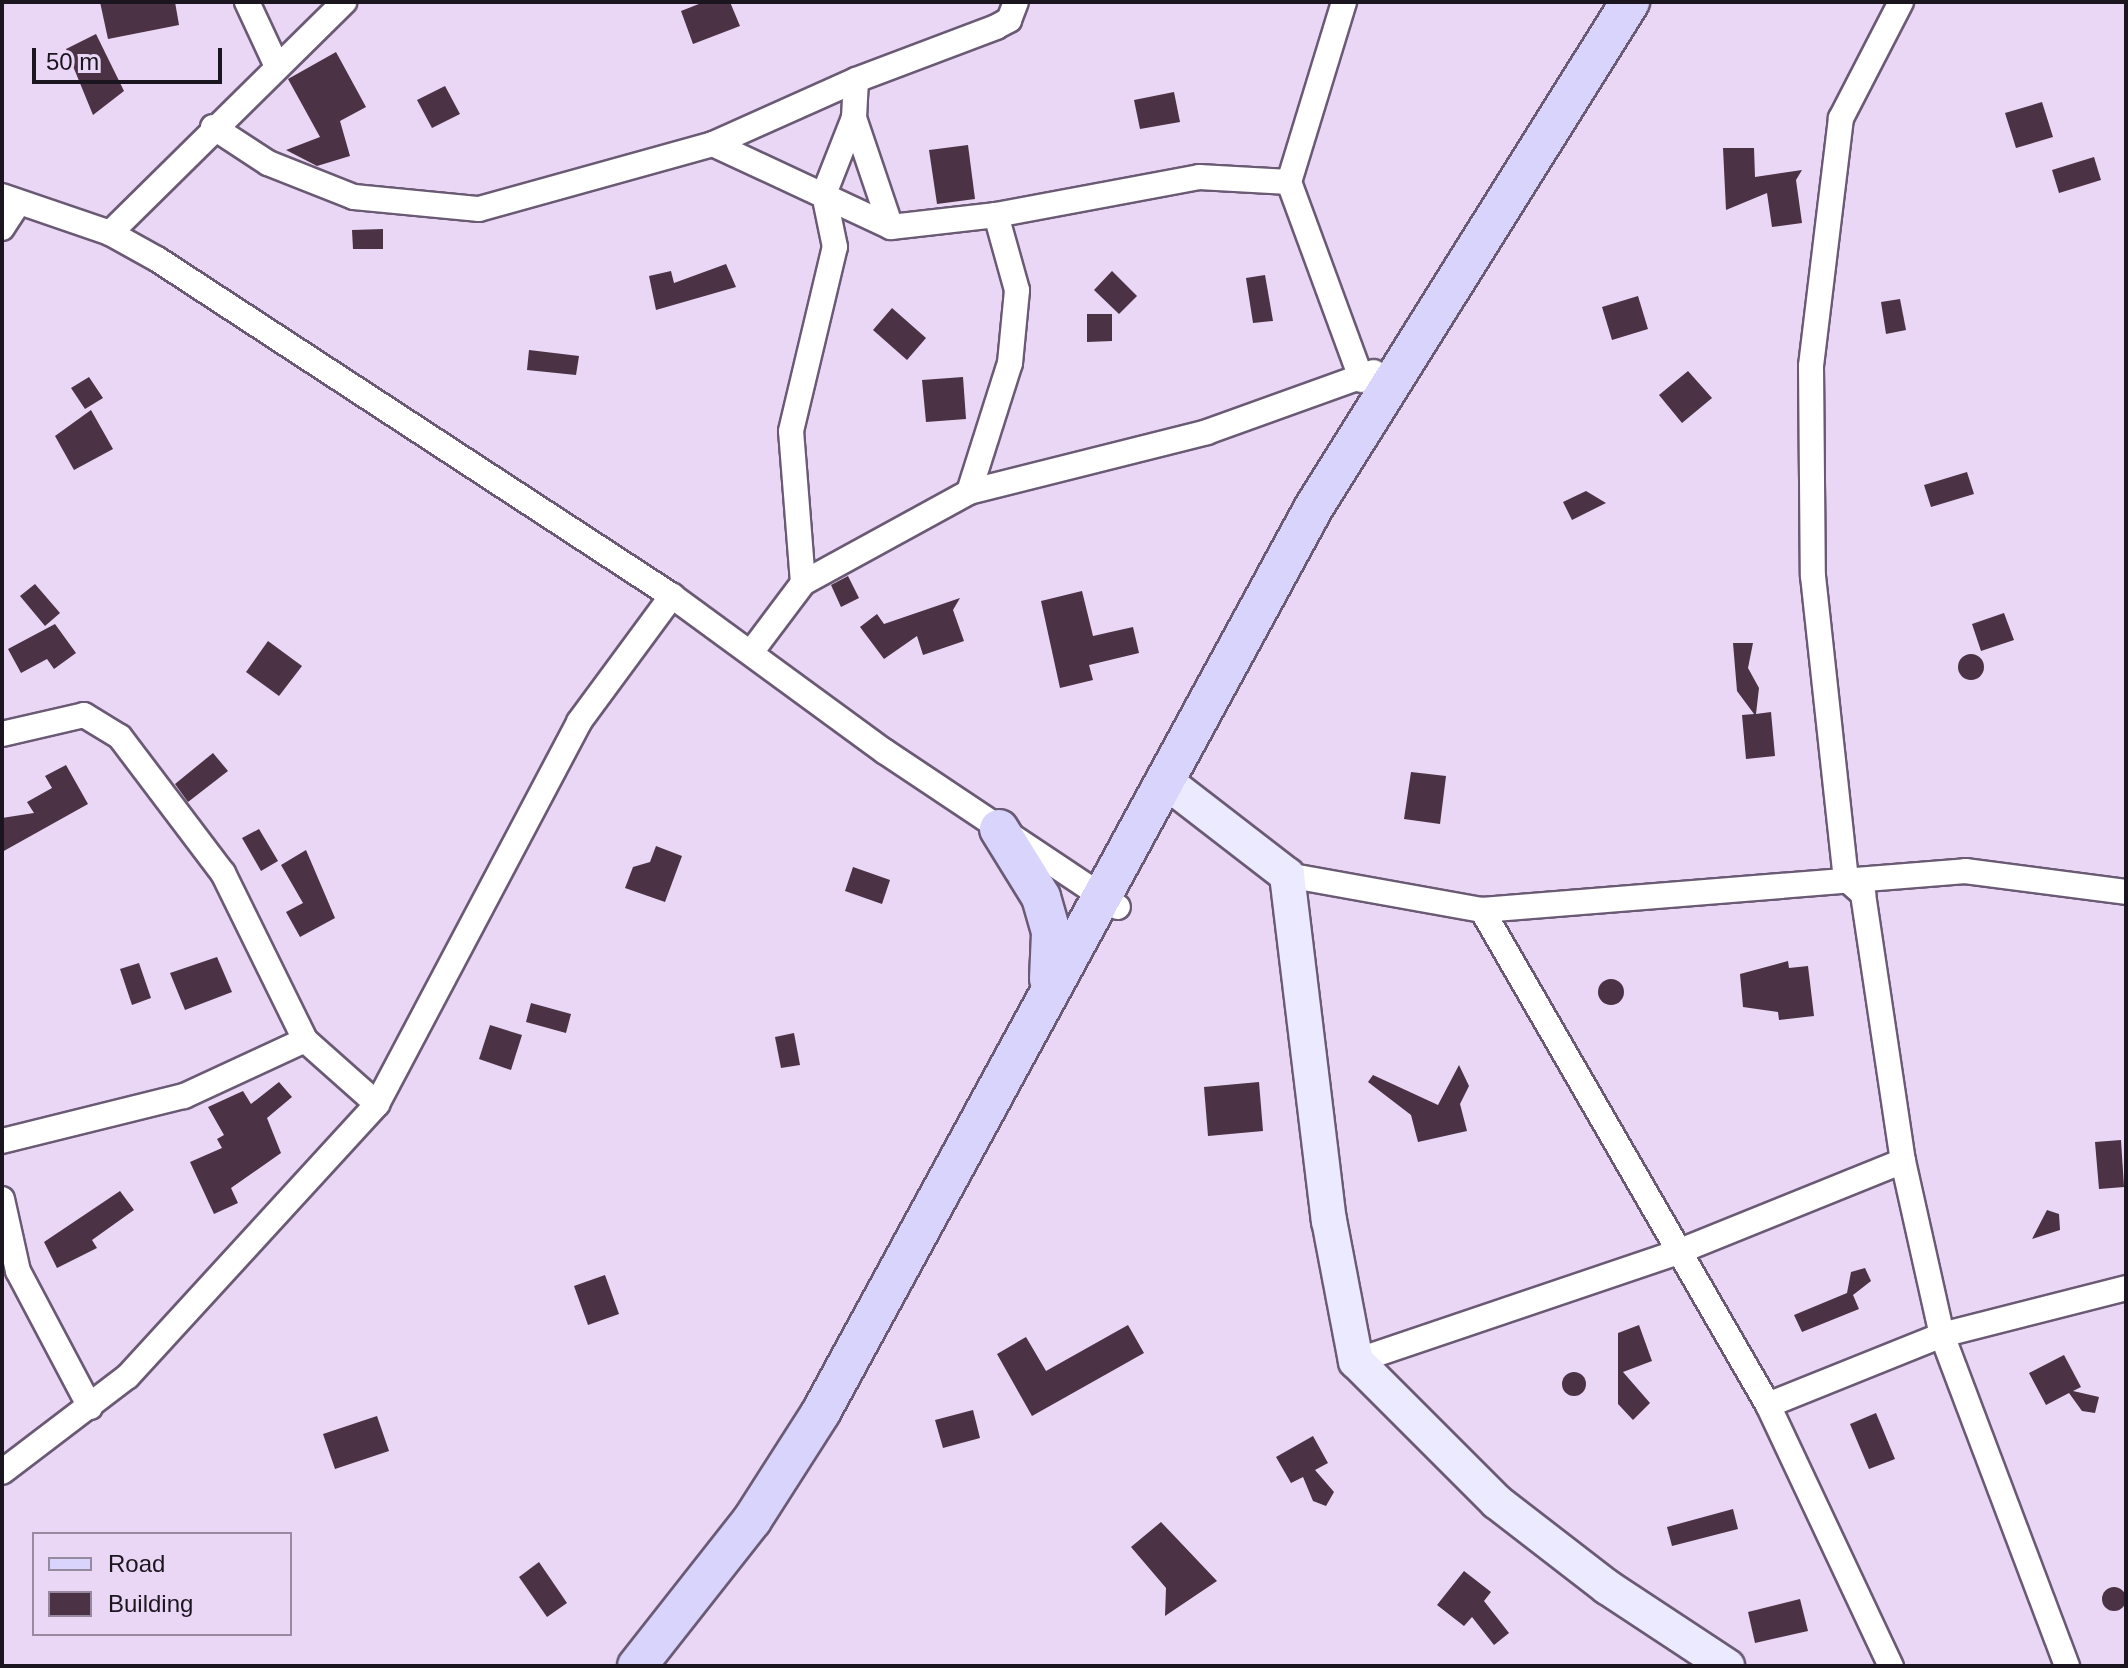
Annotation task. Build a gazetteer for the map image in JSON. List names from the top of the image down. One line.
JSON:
{"legend":["Road","Building"],"scale_bar":"50 m"}
